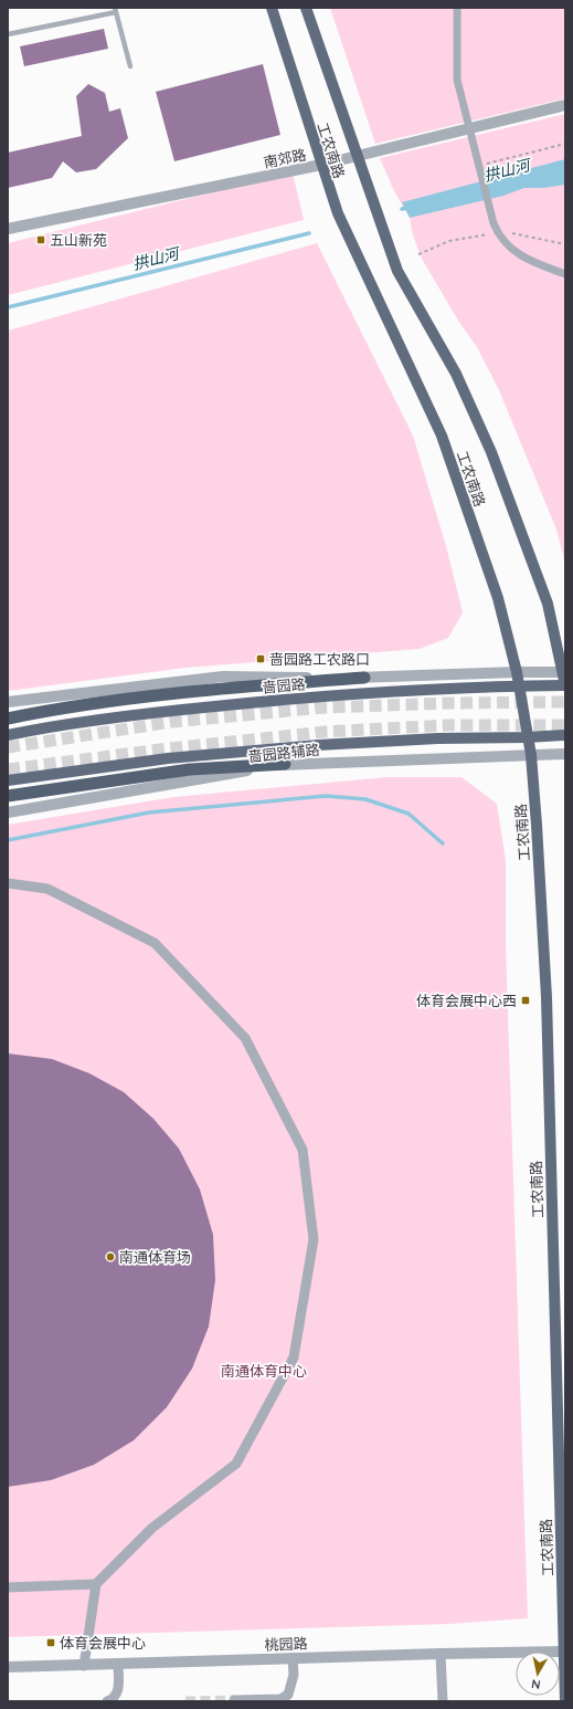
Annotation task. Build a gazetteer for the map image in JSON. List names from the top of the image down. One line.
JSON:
{"streets":{"main road":["工农南路","啬园路"],"street":["南郊路","啬园路辅路","桃园路"]},"crossings":[["工农南路","南郊路"],["工农南路","啬园路"],["工农南路","啬园路辅路"],["工农南路","桃园路"]],"water":["拱山河"],"parks":["南通体育中心"],"places":{"transit":["五山新苑","啬园路工农路口","体育会展中心西","体育会展中心"],"other":["南通体育场"]},"north":"bottom"}
